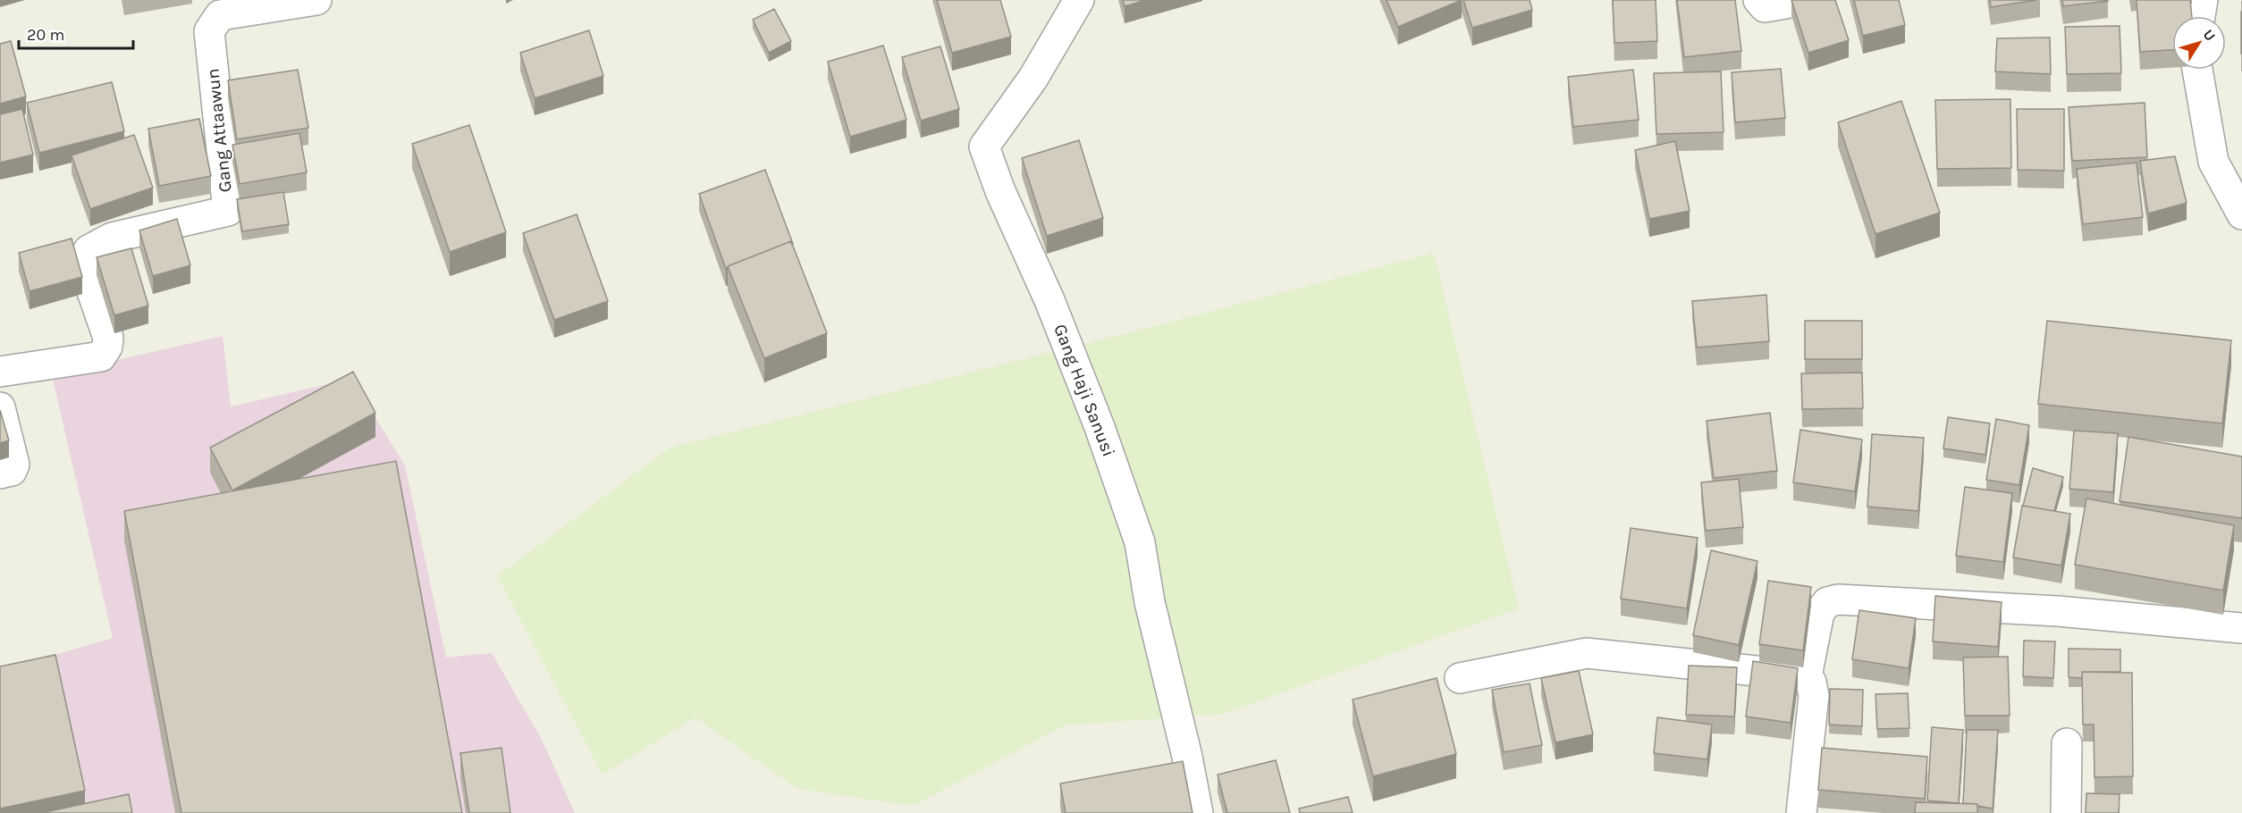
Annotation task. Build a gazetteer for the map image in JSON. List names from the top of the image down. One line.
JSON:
{"streets":{"street":["Gang Attaawun","Gang Haji Sanusi"]},"scale_bar":"20 m","north":"top right"}
